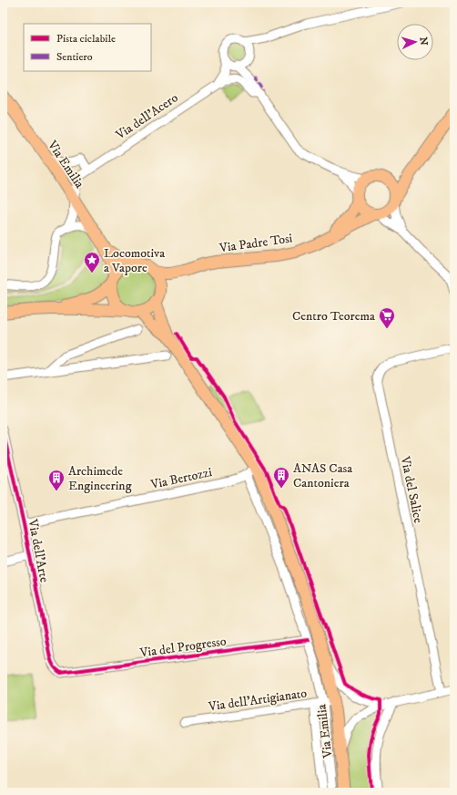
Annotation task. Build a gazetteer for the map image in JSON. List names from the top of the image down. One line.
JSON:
{"streets":{"main road":["Via Emilia","Via Padre Tosi"],"street":["Via dell'Acero","Via Bertozzi","Via del Salice","Via dell'Arte","Via del Progresso","Via dell'Artigianato"]},"crossings":[["Via dell'Acero","Via Emilia"],["Via Emilia","Via Padre Tosi"],["Via Emilia","Via Bertozzi"],["Via Emilia","Via dell'Artigianato"],["Via Bertozzi","Via dell'Arte"],["Via dell'Arte","Via del Progresso"]],"places":{"place":["Locomotiva a Vapore"],"supermarket":["Centro Teorema"],"building":["ANAS Casa Cantoniera","Archimede Engineering"]},"legend":["Pista ciclabile","Sentiero"],"north":"right"}
